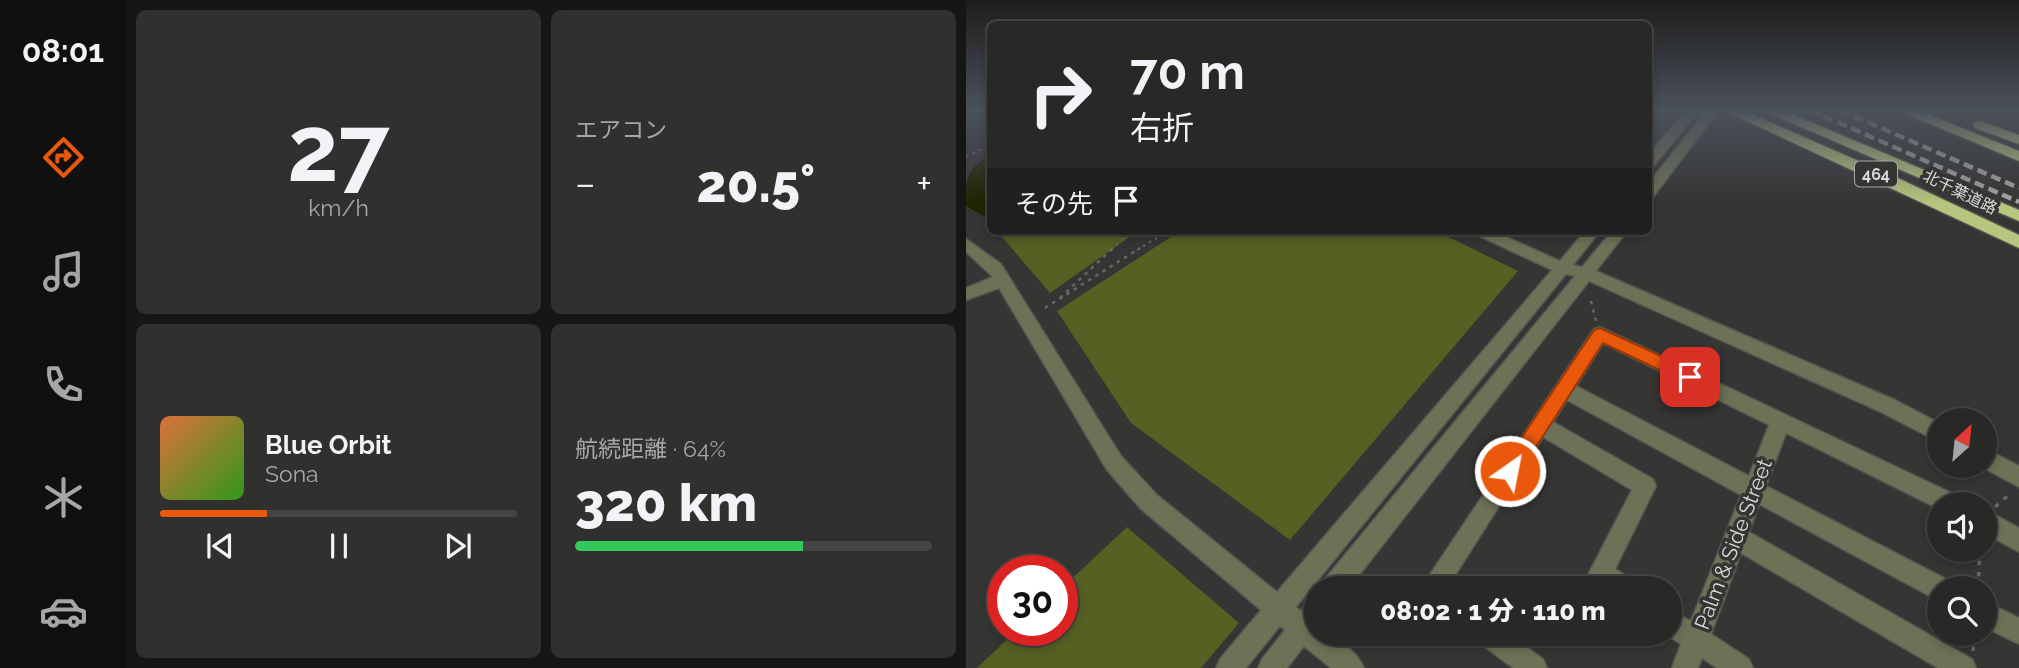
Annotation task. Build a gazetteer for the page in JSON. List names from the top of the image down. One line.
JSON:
{"streets":{"highway":["464","北千葉道路"],"street":["Palm & Side Street"]},"north":"top right","page":{"tabs":"08:01","tile":[["27","km/h"],"エアコン",["航続距離 · 64%","320 km"]],"turn":["70 m","右折"],"heat":["−","20.5°","+"],"then":"その先","song":["Blue Orbit","Sona"],"limit":"30","trip":"08:02 · 1 分 · 110 m"}}
